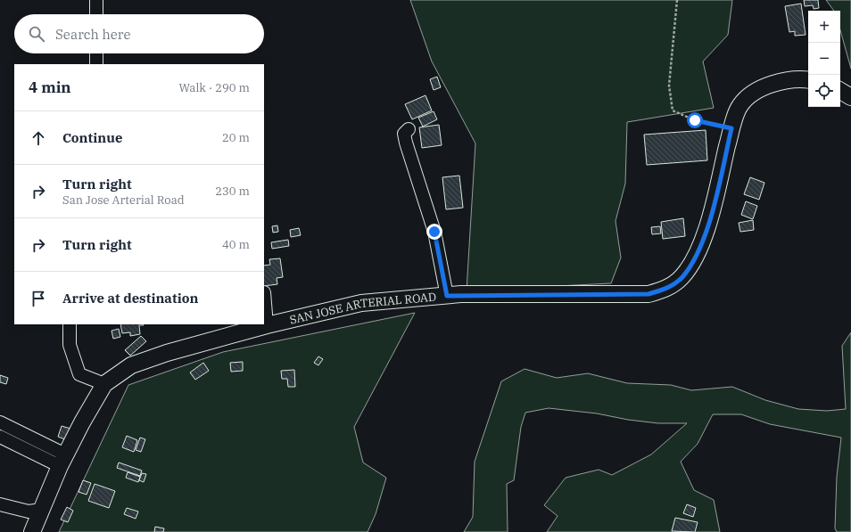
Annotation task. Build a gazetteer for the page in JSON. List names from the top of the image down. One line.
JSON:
{"streets":{"main road":["SAN JOSE ARTERIAL ROAD"]},"page":{"map_buttons":["+","−"],"search":"Search here","heading":["4 min","Walk · 290 m"],"list":[["Continue","20 m"],["Turn right","San Jose Arterial Road","230 m"],["Turn right","40 m"],"Arrive at destination"]}}
